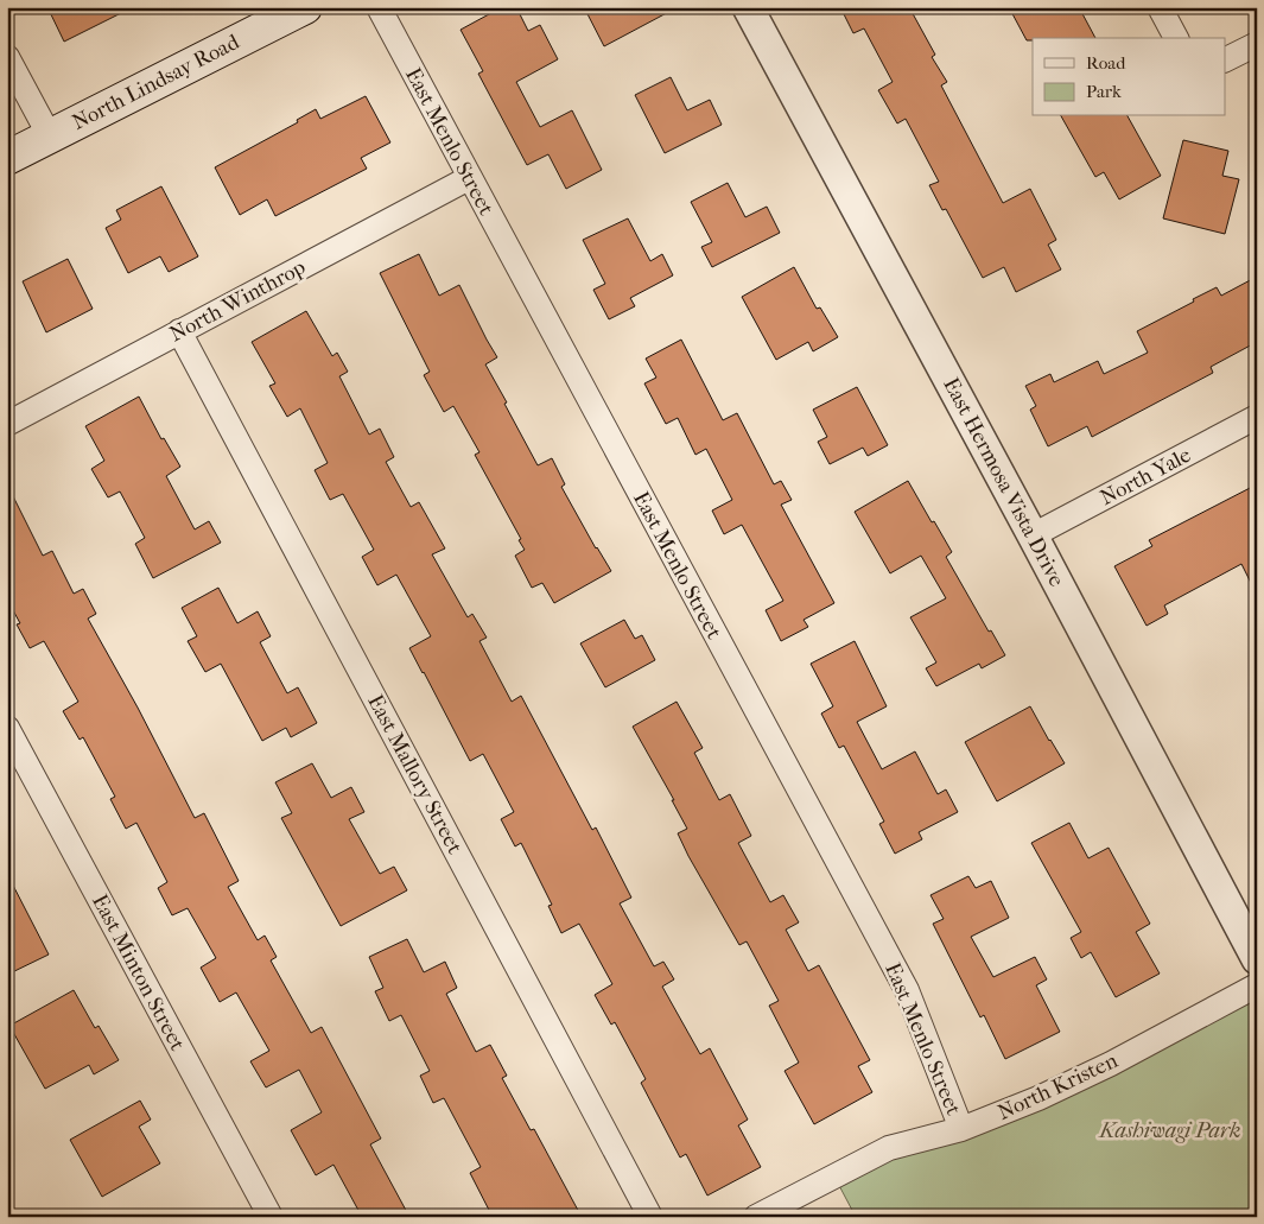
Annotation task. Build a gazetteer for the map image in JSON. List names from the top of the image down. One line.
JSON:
{"streets":{"main road":["North Lindsay Road"],"street":["East Menlo Street","North Winthrop","North Yale","East Hermosa Vista Drive","East Mallory Street","East Minton Street","North Kristen"]},"crossings":[["East Menlo Street","North Winthrop"],["East Menlo Street","North Kristen"],["North Winthrop","East Mallory Street"],["North Yale","East Hermosa Vista Drive"]],"parks":["Kashiwagi Park"],"legend":["Road","Park"]}
